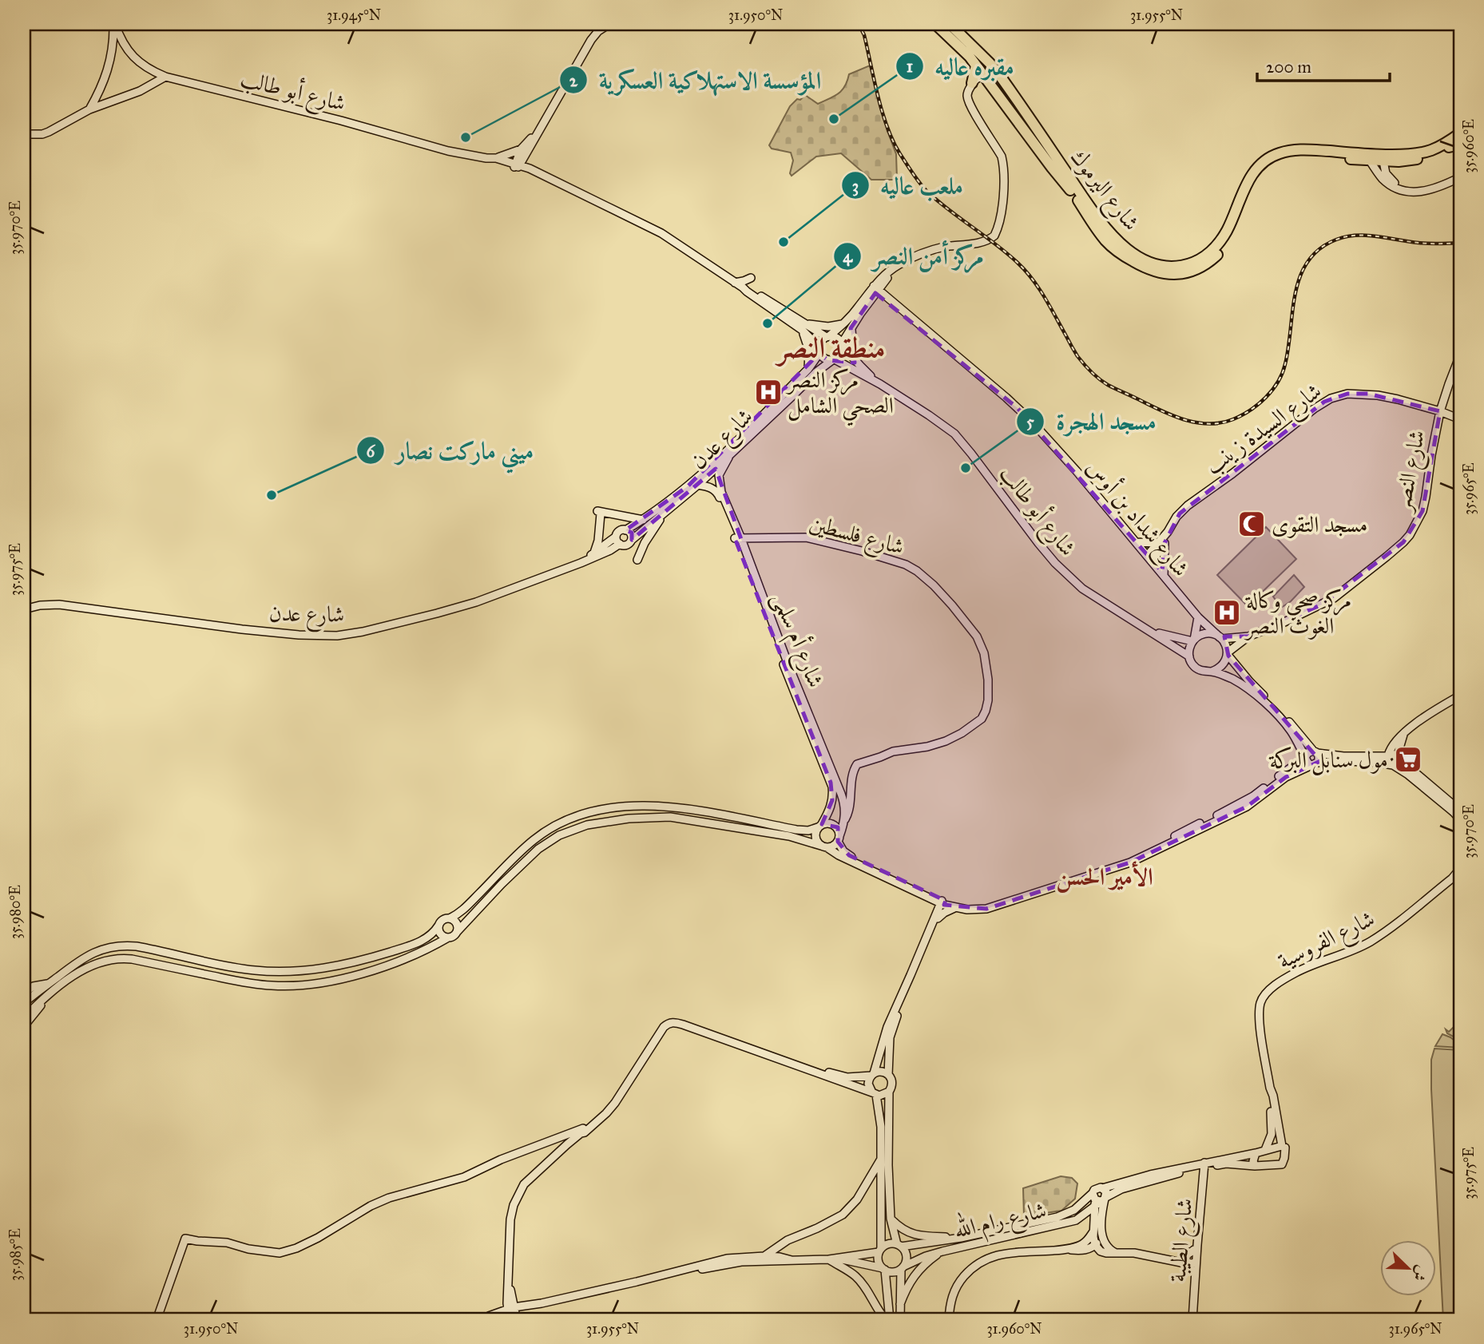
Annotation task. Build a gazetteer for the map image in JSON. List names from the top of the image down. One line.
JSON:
{"streets":{"highway":["شارع اليرموك"],"street":["شارع أبو طالب","شارع السيدة زينب","شارع عدن","شارع النصر","شارع شداد بن أوس","شارع فلسطين","شارع أم سلمى","شارع الفروسية","شارع رام الله","شارع الطيبة"]},"crossings":[["شارع أبو طالب","شارع عدن"],["شارع أبو طالب","شارع النصر"],["شارع أبو طالب","شارع شداد بن أوس"],["شارع السيدة زينب","شارع النصر"],["شارع السيدة زينب","شارع شداد بن أوس"],["شارع عدن","شارع أم سلمى"],["شارع النصر","شارع شداد بن أوس"],["شارع فلسطين","شارع أم سلمى"],["شارع الفروسية","شارع رام الله"],["شارع رام الله","شارع الطيبة"]],"districts":["منطقة النصر","الأمير الحسن"],"places":{"other":["مقبره عاليه","المؤسسة الاستهلاكية العسكرية","ملعب عاليه","مركز أمن النصر","مسجد الهجرة","ميني ماركت نصار"],"hospital":["مركز النصر الصحي الشامل","مركز صحي وكالة الغوث النصر"],"mosque":["مسجد التقوى"],"supermarket":["مول سنابل البركة"]},"scale_bar":"200 m","north":"bottom right","coordinates":["31.945°N","31.950°N","31.955°N","35.960°E","35.970°E","35.965°E","35.975°E","35.980°E","35.985°E","31.960°N","31.965°N"]}
